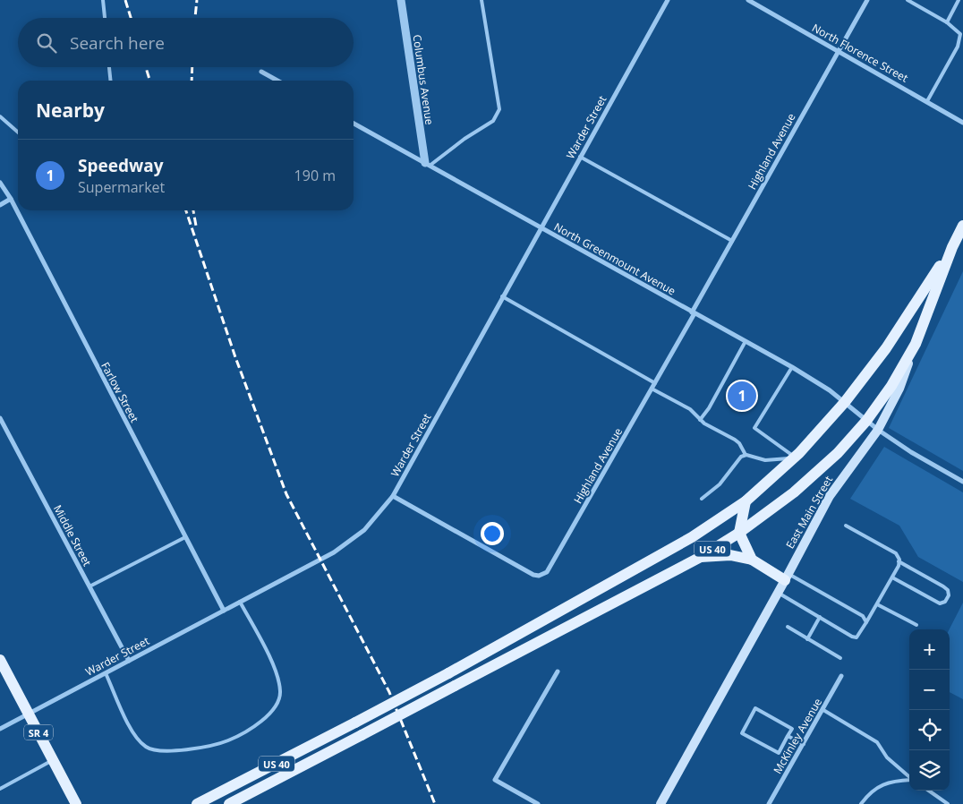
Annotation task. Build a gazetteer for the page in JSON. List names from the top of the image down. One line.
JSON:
{"streets":{"main road":["East Main Street","US 40","SR 4"],"street":["North Florence Street","Columbus Avenue","Warder Street","Highland Avenue","North Greenmount Avenue","Farlow Street","Middle Street","McKinley Avenue"]},"crossings":[["North Florence Street","Highland Avenue"],["Columbus Avenue","North Greenmount Avenue"],["Warder Street","Highland Avenue"],["Warder Street","North Greenmount Avenue"],["Warder Street","Farlow Street"],["Warder Street","Middle Street"],["Warder Street","SR 4"],["Highland Avenue","North Greenmount Avenue"],["North Greenmount Avenue","East Main Street"],["North Greenmount Avenue","US 40"],["East Main Street","US 40"]],"page":{"search":"Search here","heading":"Nearby","list":[{"mark":"1","name":"Speedway","note":"Supermarket","value":"190 m"}],"pins":"1","map_buttons":["+","−"]}}
